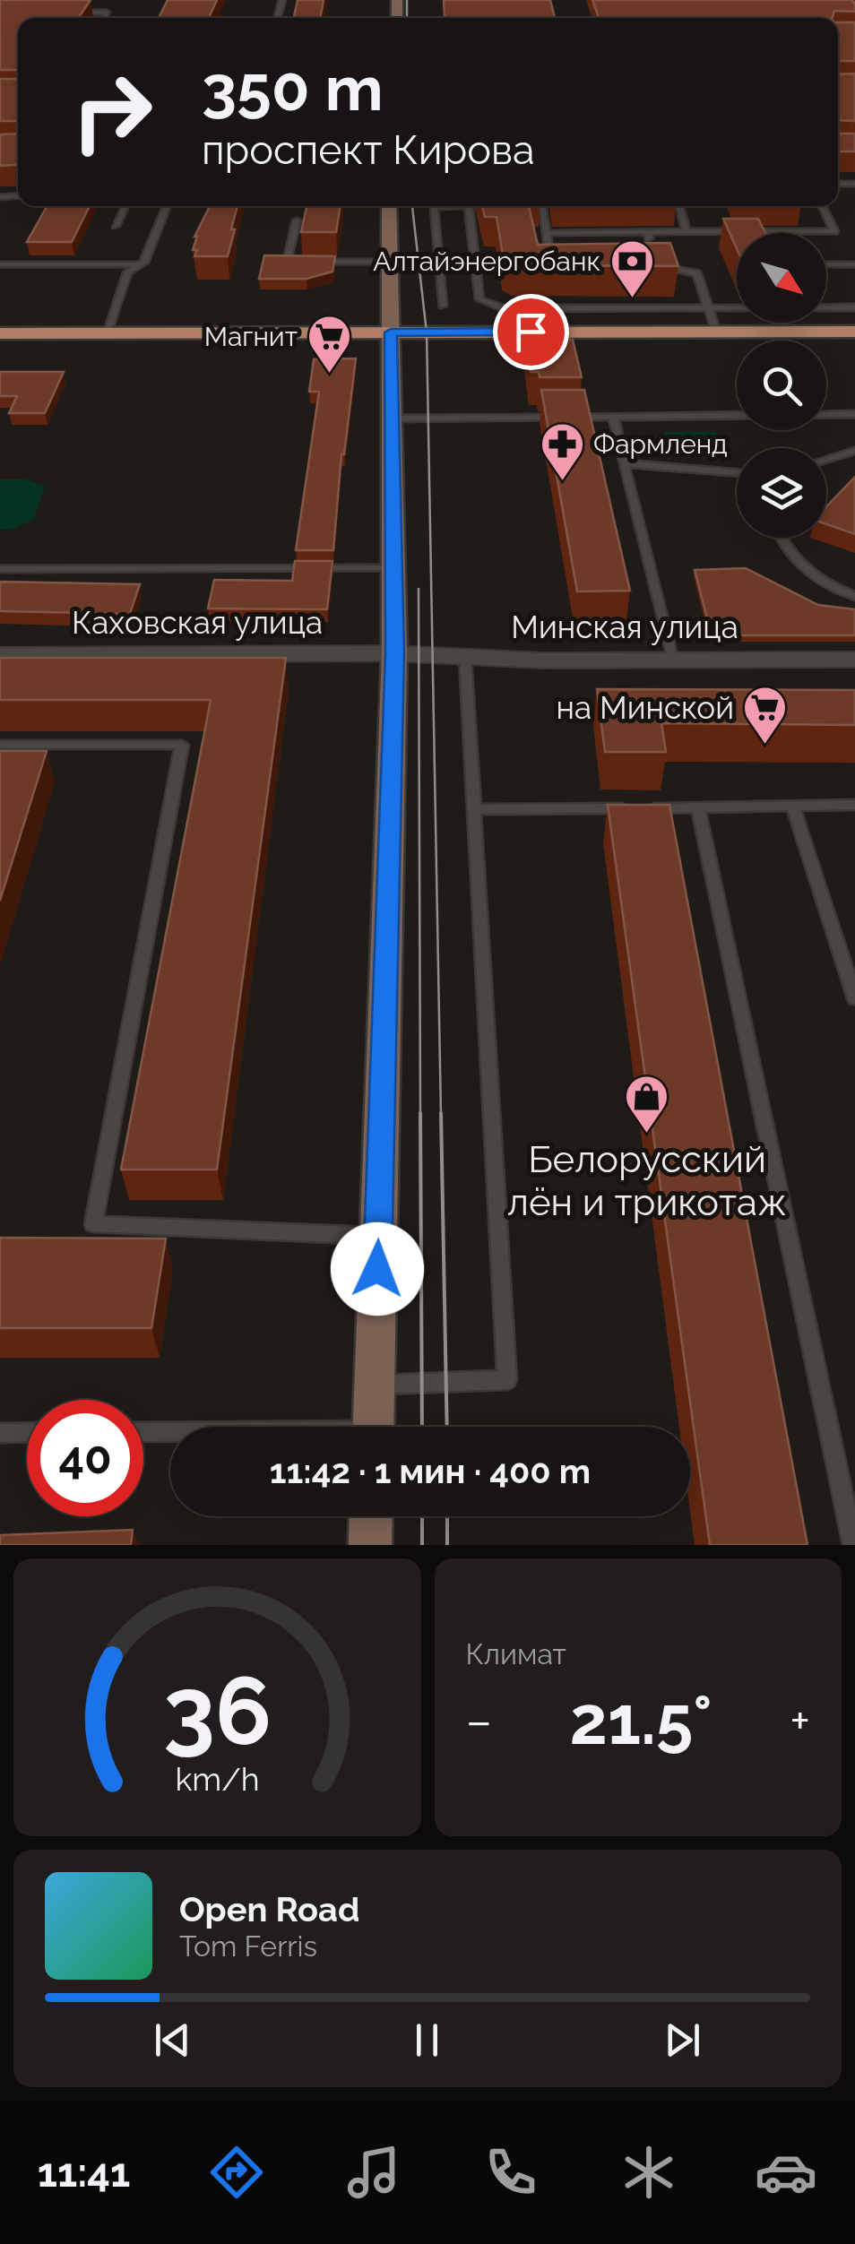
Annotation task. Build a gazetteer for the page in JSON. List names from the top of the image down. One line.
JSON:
{"streets":{"street":["Каховская улица","Минская улица"]},"crossings":[["Каховская улица","Минская улица"]],"places":{"bank":["Алтайэнергобанк"],"supermarket":["Магнит","на Минской"],"pharmacy":["Фармленд"],"shop":["Белорусский лён и трикотаж"]},"north":"bottom right","page":{"turn":["350 m","проспект Кирова"],"limit":"40","trip":"11:42 · 1 мин · 400 m","tile":"Климат","heat":["−","21.5°","+"],"song":["Open Road","Tom Ferris"],"tabs":"11:41","gauge":["36","km/h"]}}
